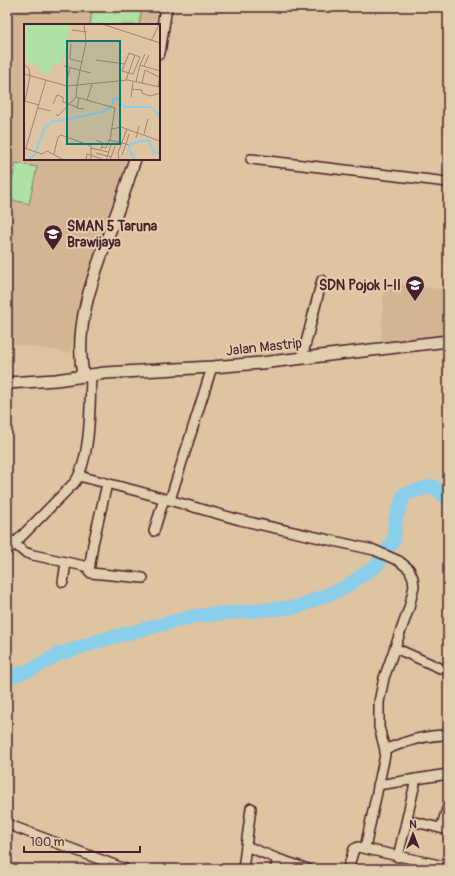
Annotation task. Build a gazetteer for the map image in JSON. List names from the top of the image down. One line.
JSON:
{"streets":{"street":["Jalan Mastrip"]},"places":{"school or university":["SMAN 5 Taruna Brawijaya","SDN Pojok I-II"]},"scale_bar":"100 m","north":"top"}
